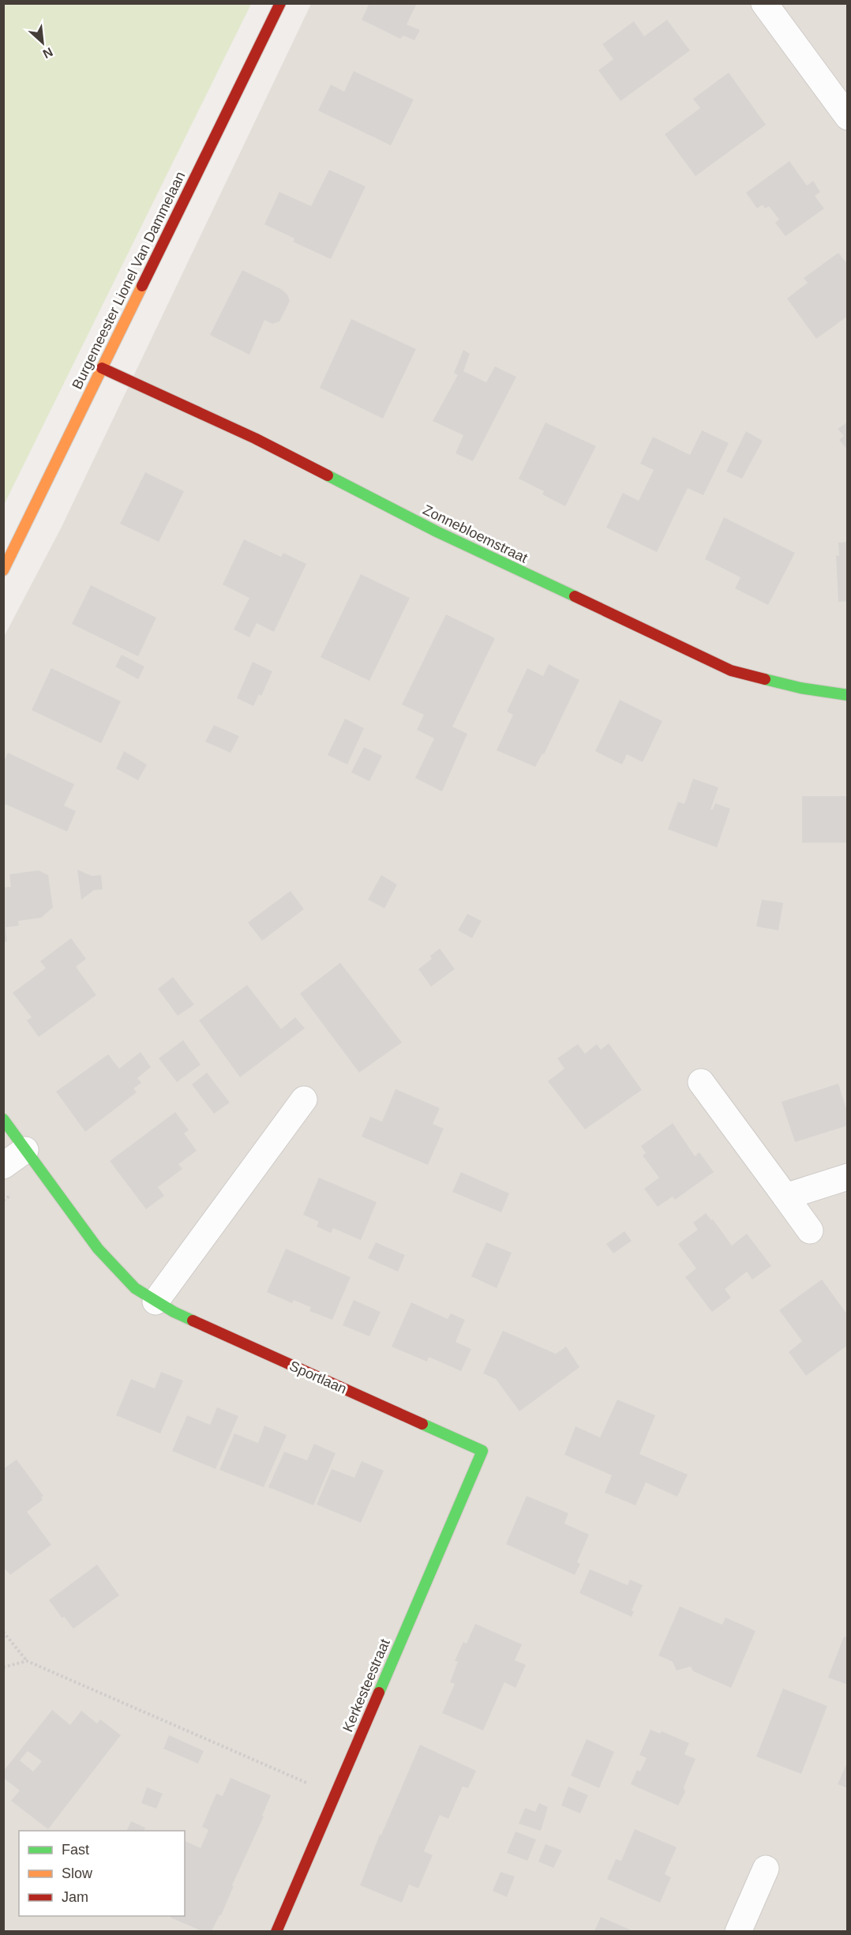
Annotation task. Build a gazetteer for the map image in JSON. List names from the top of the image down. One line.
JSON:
{"streets":{"street":["Burgemeester Lionel Van Dammelaan","Zonnebloemstraat","Sportlaan","Kerkesteestraat"]},"crossings":[["Burgemeester Lionel Van Dammelaan","Zonnebloemstraat"],["Sportlaan","Kerkesteestraat"]],"legend":["Fast","Slow","Jam"],"north":"bottom right"}
